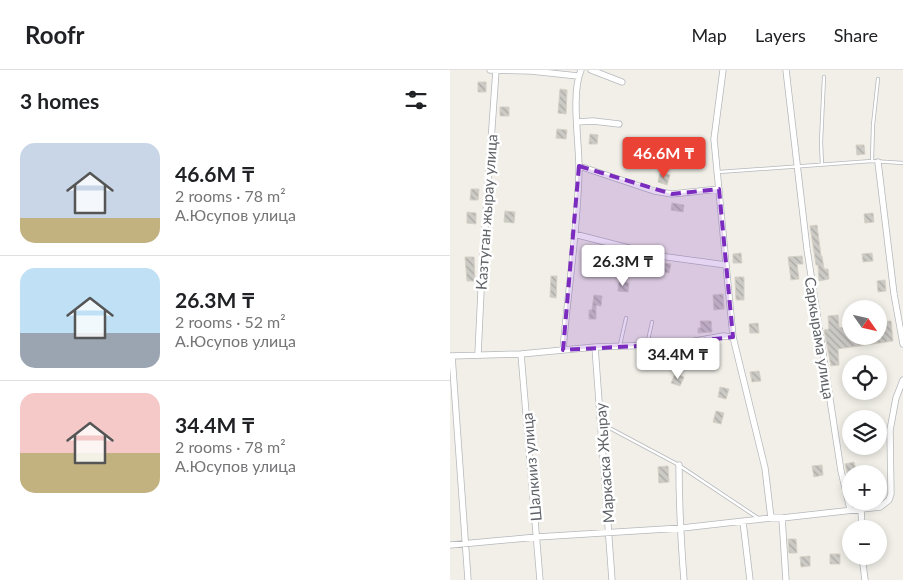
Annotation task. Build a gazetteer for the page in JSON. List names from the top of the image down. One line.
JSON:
{"streets":{"street":["Казтуган жырау улица","Саркырама улица","Маркаска Жырау","Шалкииз улица"]},"north":"bottom right","page":{"header":"Roofr","nav":["Map","Layers","Share"],"heading":"3 homes","list":[{"name":"46.6M ₸","note":"2 rooms · 78 m² · А.Юсупов улица"},{"name":"26.3M ₸","note":"2 rooms · 52 m² · А.Юсупов улица"},{"name":"34.4M ₸","note":"2 rooms · 78 m² · А.Юсупов улица"}],"price":["46.6M ₸","26.3M ₸","34.4M ₸"],"map_buttons":["+","−"]}}
